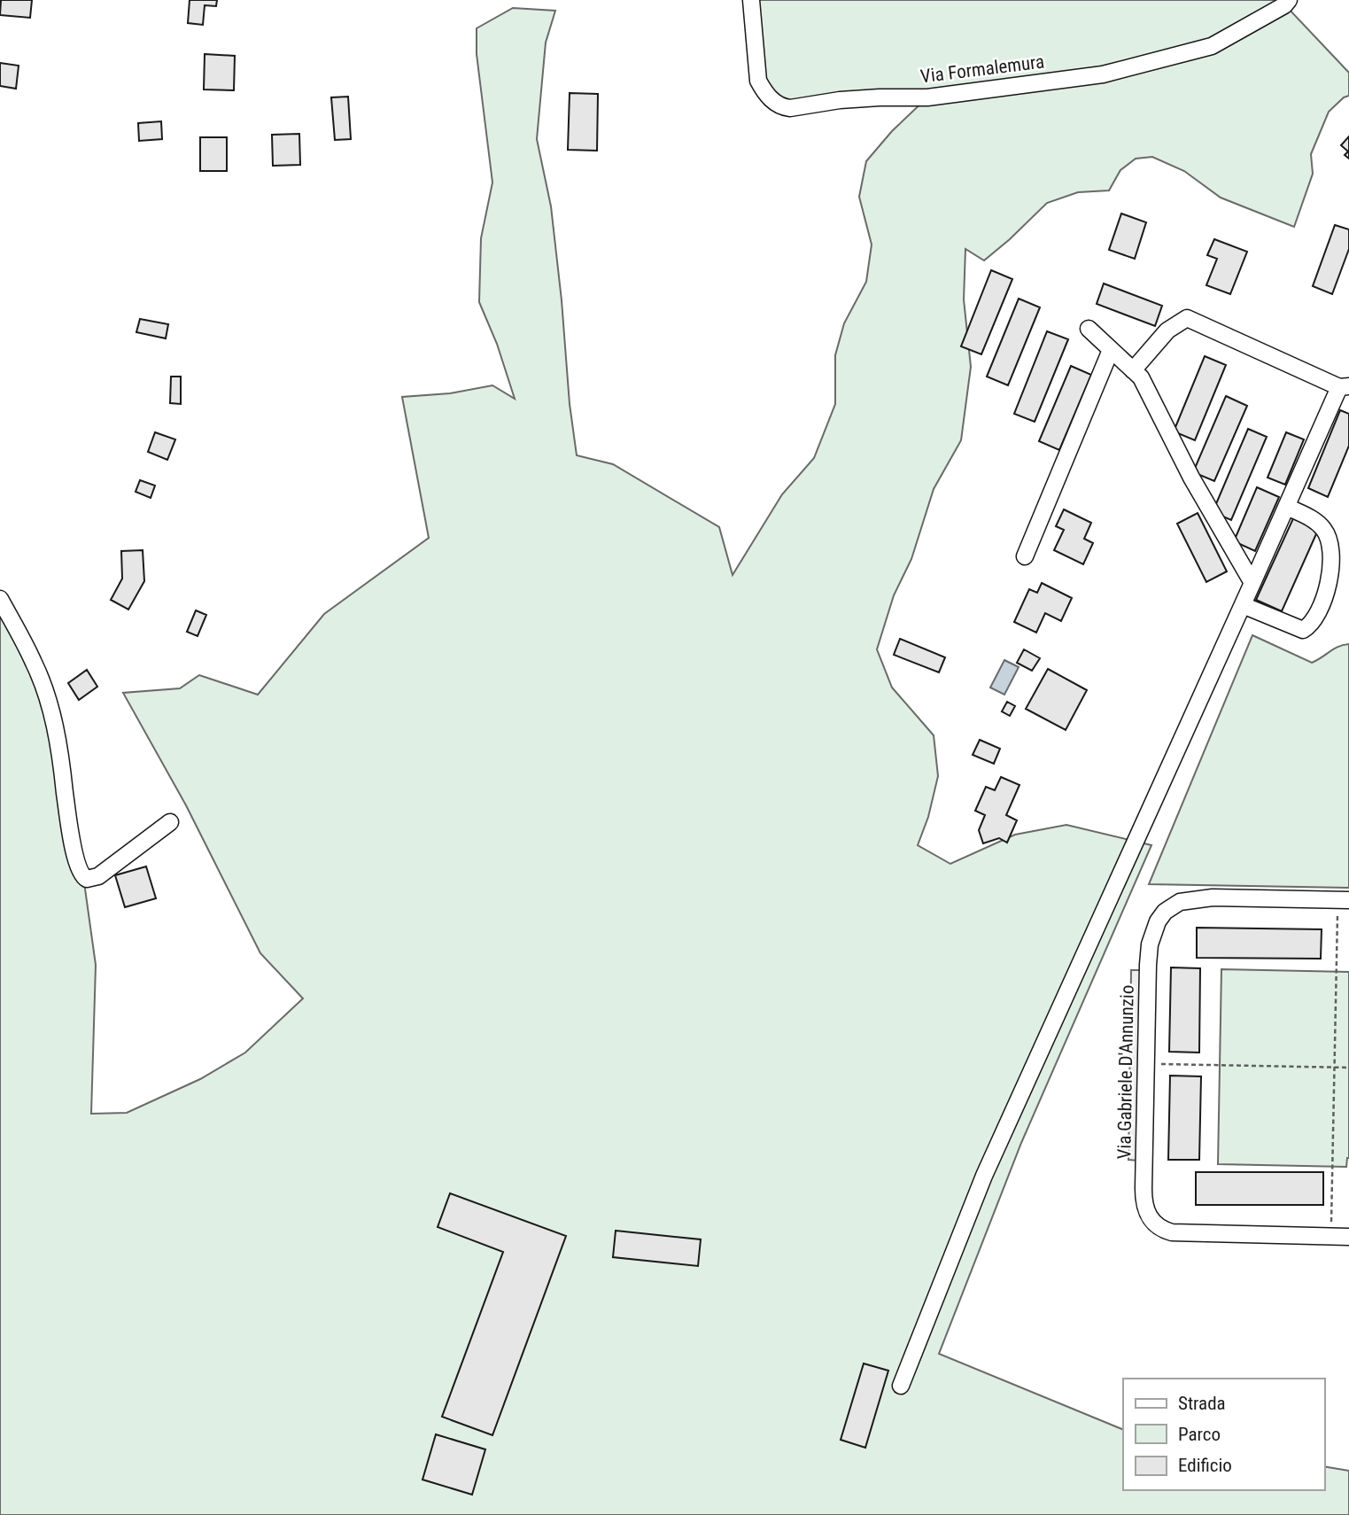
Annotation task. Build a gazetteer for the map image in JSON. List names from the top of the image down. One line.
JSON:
{"streets":{"street":["Via Formalemura","Via Gabriele D'Annunzio"]},"legend":["Strada","Parco","Edificio"]}
